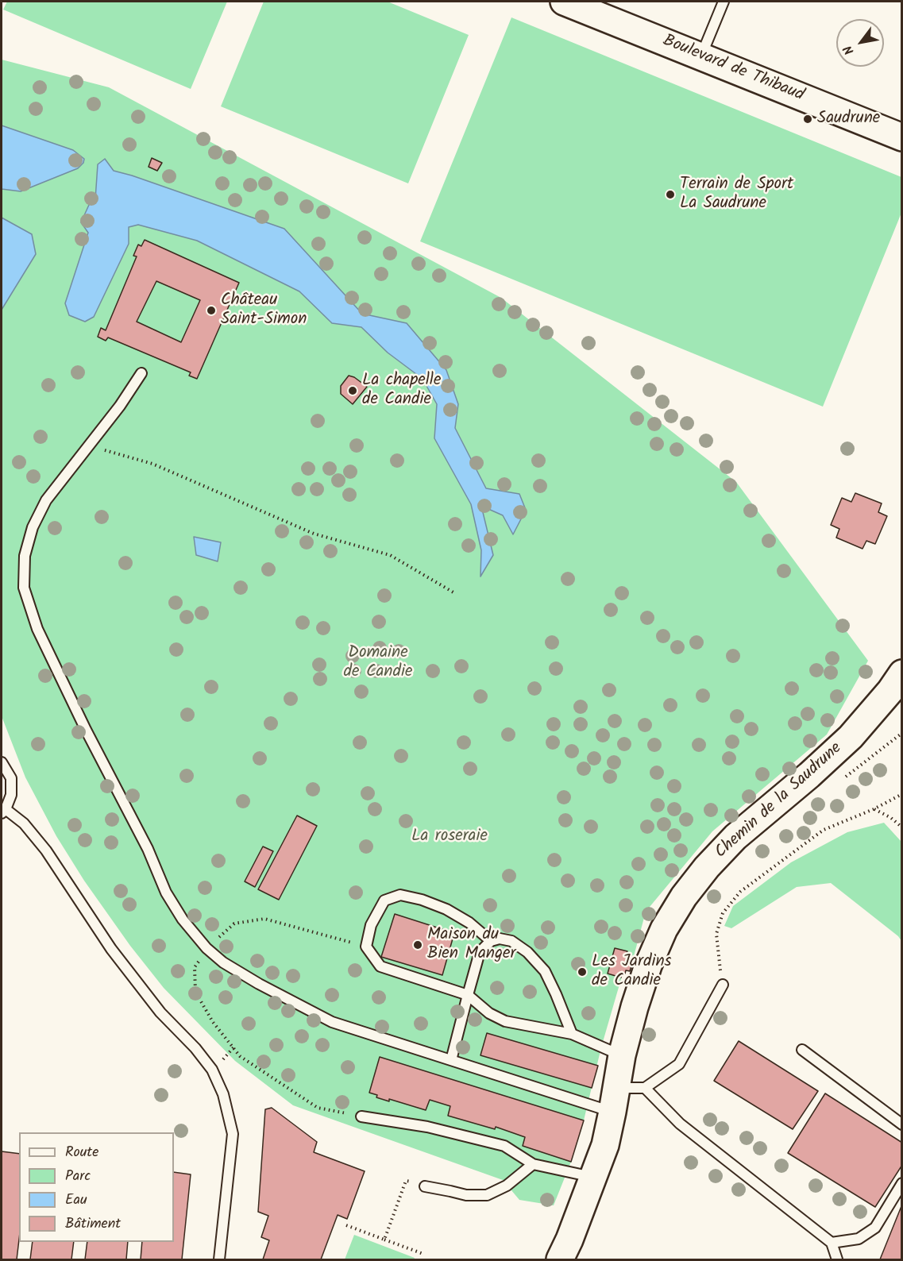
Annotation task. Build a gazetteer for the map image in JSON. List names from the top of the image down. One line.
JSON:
{"streets":{"street":["Boulevard de Thibaud","Chemin de la Saudrune"]},"parks":["Domaine de Candie","La roseraie"],"places":["Saudrune","Terrain de Sport La Saudrune","Château Saint-Simon","La chapelle de Candie","Maison du Bien Manger","Les Jardins de Candie"],"legend":["Route","Parc","Eau","Bâtiment"],"north":"bottom left"}
